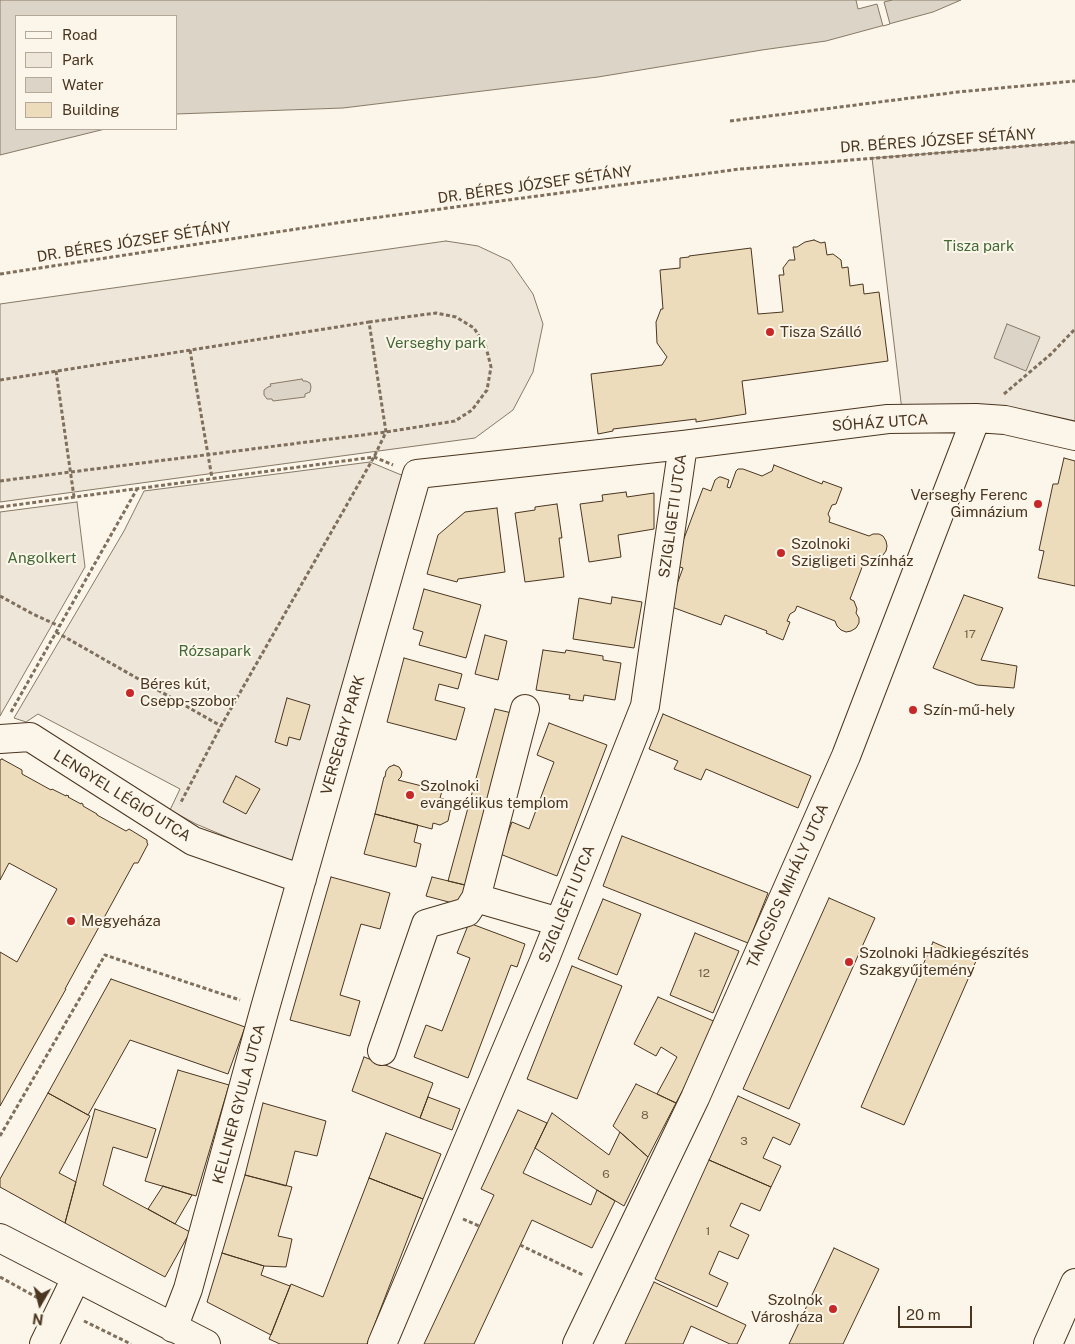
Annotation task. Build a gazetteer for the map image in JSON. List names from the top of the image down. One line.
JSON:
{"streets":{"street":["SÓHÁZ UTCA","SZIGLIGETI UTCA","VERSEGHY PARK","LENGYEL LÉGIÓ UTCA","TÁNCSICS MIHÁLY UTCA","KELLNER GYULA UTCA"],"path":["DR. BÉRES JÓZSEF SÉTÁNY"]},"crossings":[["SÓHÁZ UTCA","SZIGLIGETI UTCA"],["SÓHÁZ UTCA","TÁNCSICS MIHÁLY UTCA"],["VERSEGHY PARK","LENGYEL LÉGIÓ UTCA"],["VERSEGHY PARK","KELLNER GYULA UTCA"],["LENGYEL LÉGIÓ UTCA","KELLNER GYULA UTCA"]],"parks":["Tisza park","Verseghy park","Angolkert","Rózsapark"],"places":["Tisza Szálló","Verseghy Ferenc Gimnázium","Szolnoki Szigligeti Színház","Béres kút, Csepp-szobor","Szín-mű-hely","Szolnoki evangélikus templom","Megyeháza","Szolnoki Hadkiegészítés Szakgyűjtemény","Szolnok Városháza"],"house_numbers":["17","12","8","3","6","1"],"legend":["Road","Park","Water","Building"],"scale_bar":"20 m","north":"bottom"}
